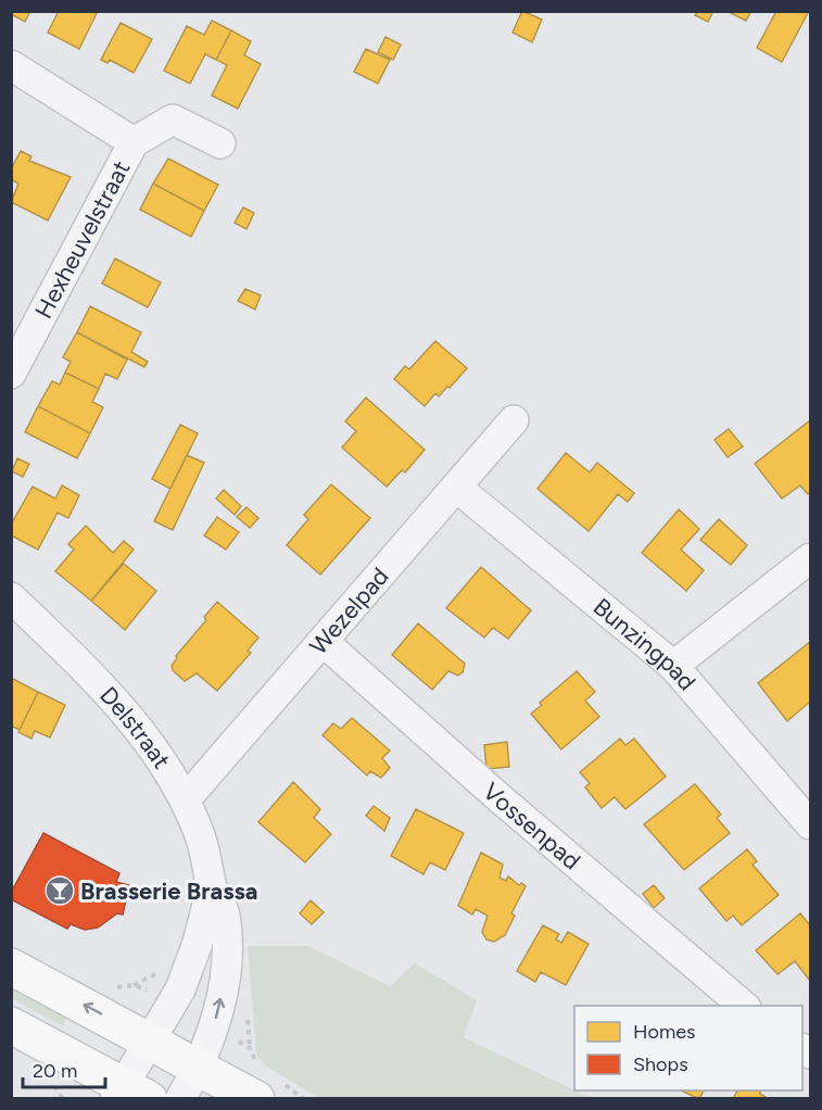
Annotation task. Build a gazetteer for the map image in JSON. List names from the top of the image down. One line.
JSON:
{"streets":{"street":["Hexheuvelstraat","Wezelpad","Bunzingpad","Delstraat","Vossenpad"]},"crossings":[["Wezelpad","Bunzingpad"],["Wezelpad","Delstraat"],["Wezelpad","Vossenpad"]],"places":{"bar":["Brasserie Brassa"]},"legend":["Homes","Shops"],"scale_bar":"20 m"}
